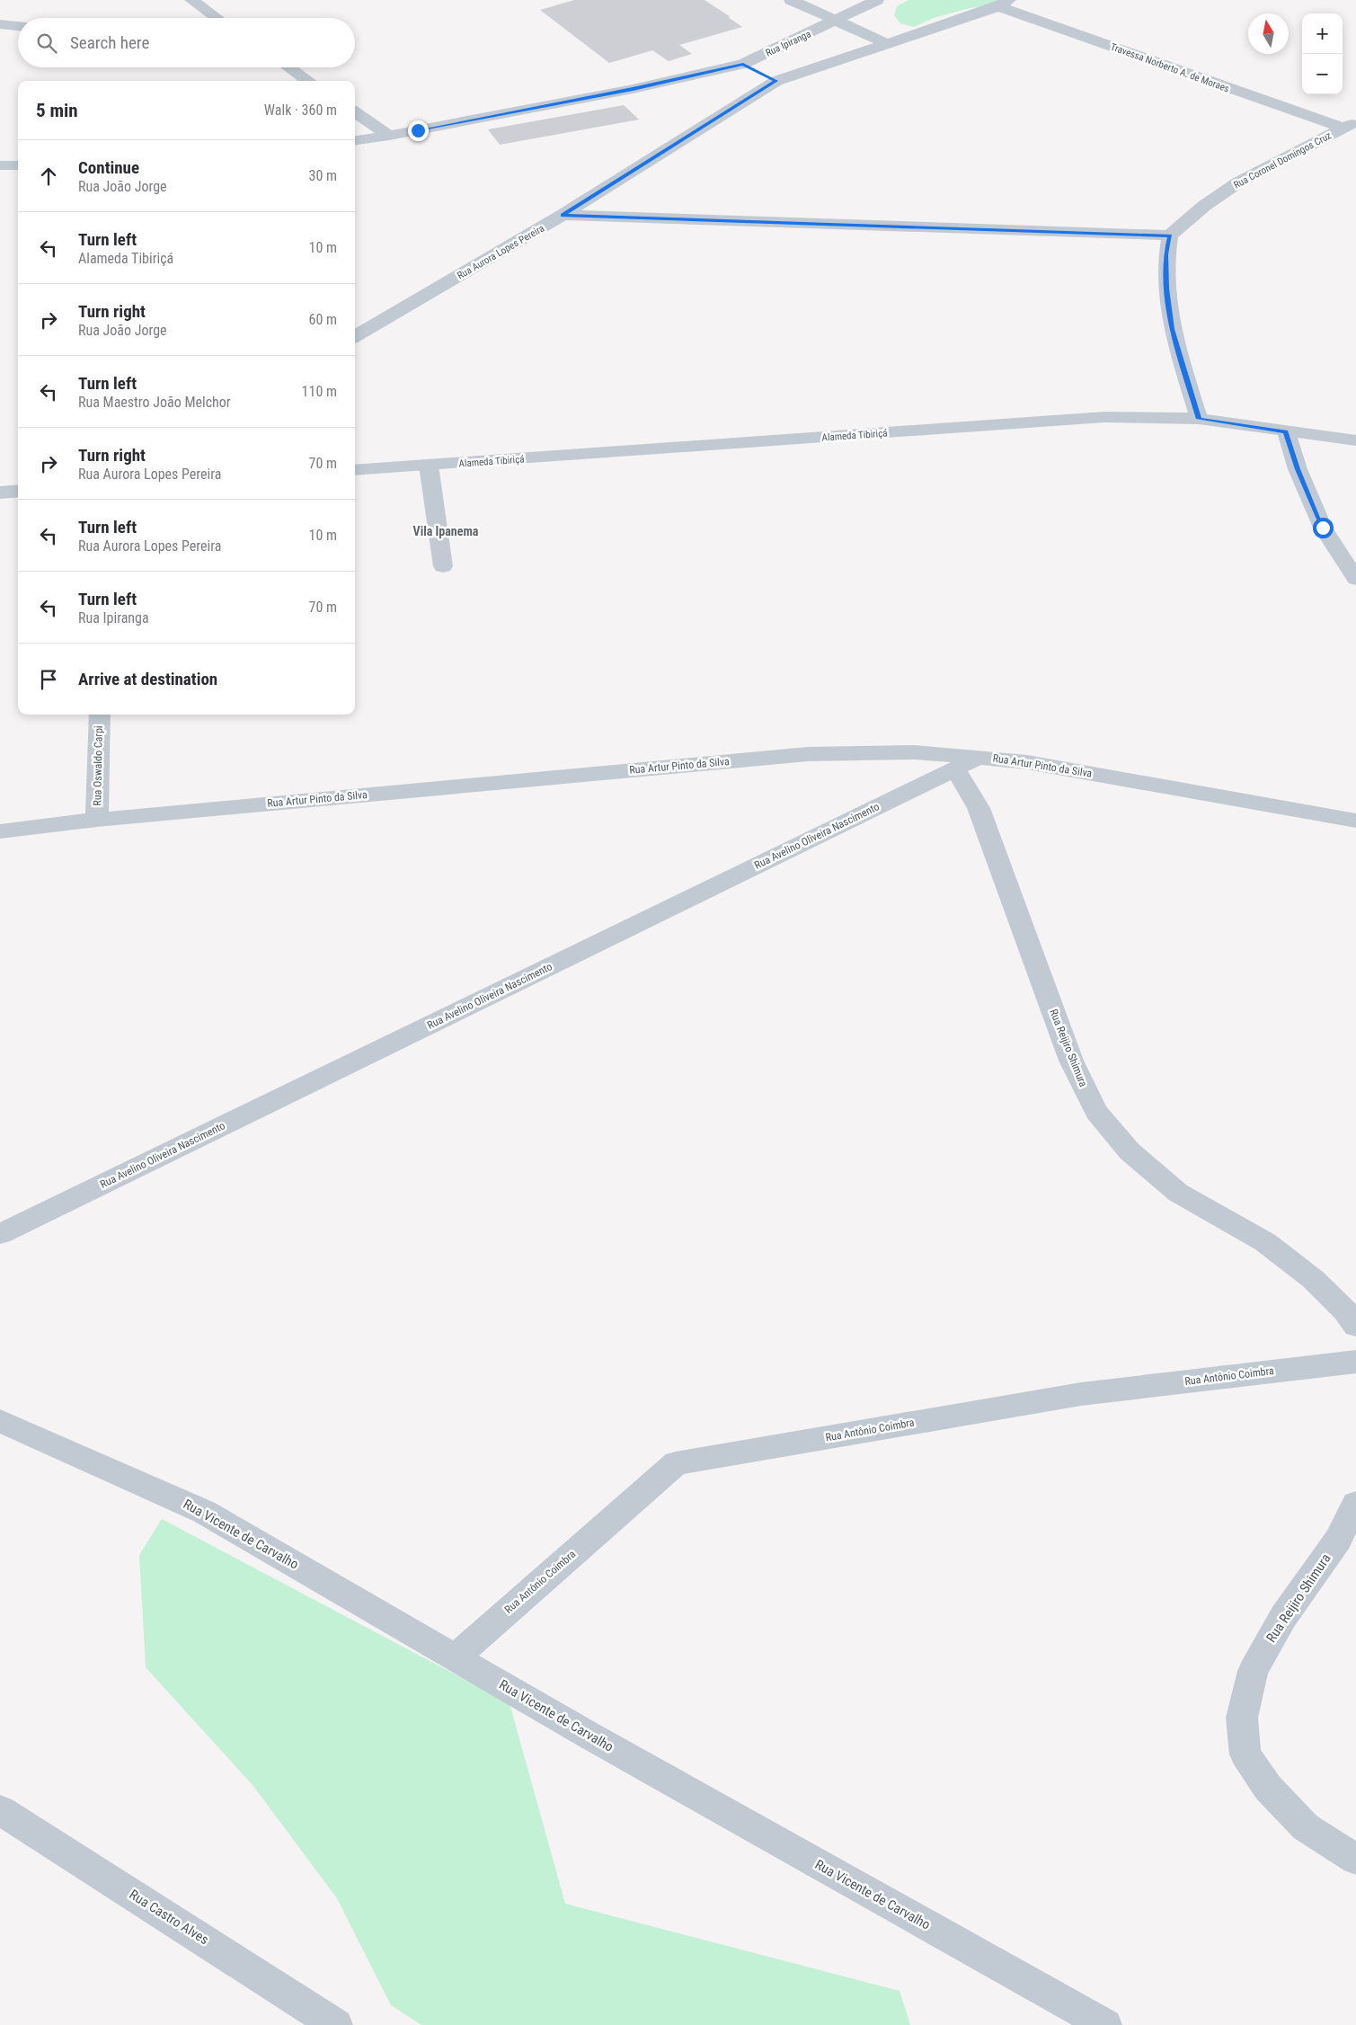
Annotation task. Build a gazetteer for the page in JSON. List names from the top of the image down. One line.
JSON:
{"streets":{"street":["Rua Ipiranga","Travessa Norberto A. de Moraes","Rua Coronel Domingos Cruz","Rua Aurora Lopes Pereira","Alameda Tibiriçá","Rua Oswaldo Carpi","Rua Artur Pinto da Silva","Rua Avelino Oliveira Nascimento","Rua Reijiro Shimura","Rua Antônio Coimbra","Rua Vicente de Carvalho","Rua Castro Alves"]},"crossings":[["Travessa Norberto A. de Moraes","Rua Coronel Domingos Cruz"],["Travessa Norberto A. de Moraes","Rua Aurora Lopes Pereira"],["Rua Oswaldo Carpi","Rua Artur Pinto da Silva"],["Rua Artur Pinto da Silva","Rua Avelino Oliveira Nascimento"],["Rua Avelino Oliveira Nascimento","Rua Reijiro Shimura"],["Rua Antônio Coimbra","Rua Vicente de Carvalho"]],"districts":["Vila Ipanema"],"north":"top","page":{"map_buttons":["+","−"],"search":"Search here","heading":["5 min","Walk · 360 m"],"list":[["Continue","Rua João Jorge","30 m"],["Turn left","Alameda Tibiriçá","10 m"],["Turn right","Rua João Jorge","60 m"],["Turn left","Rua Maestro João Melchor","110 m"],["Turn right","Rua Aurora Lopes Pereira","70 m"],["Turn left","Rua Aurora Lopes Pereira","10 m"],["Turn left","Rua Ipiranga","70 m"],"Arrive at destination"]}}
